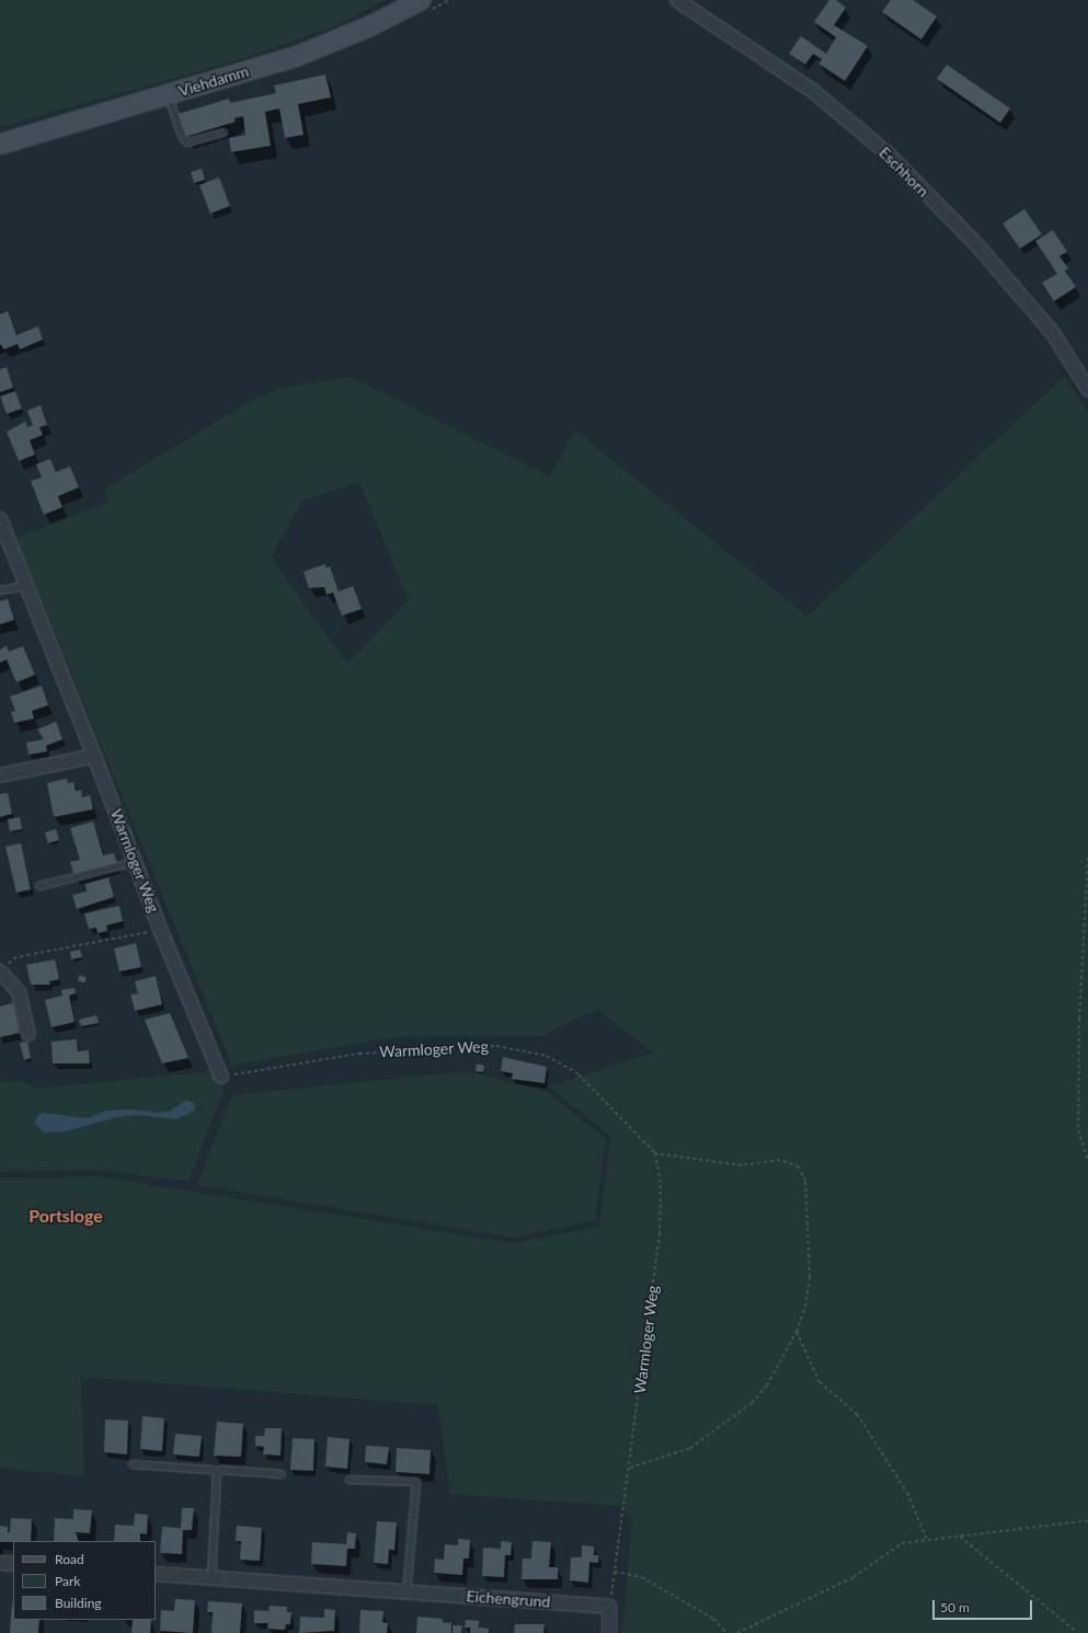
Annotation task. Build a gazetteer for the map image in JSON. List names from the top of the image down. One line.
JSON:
{"streets":{"main road":["Viehdamm"],"street":["Eschhorn","Warmloger Weg","Eichengrund"]},"crossings":[["Warmloger Weg","Eichengrund"]],"districts":["Portsloge"],"legend":["Road","Park","Building"],"scale_bar":"50 m"}
